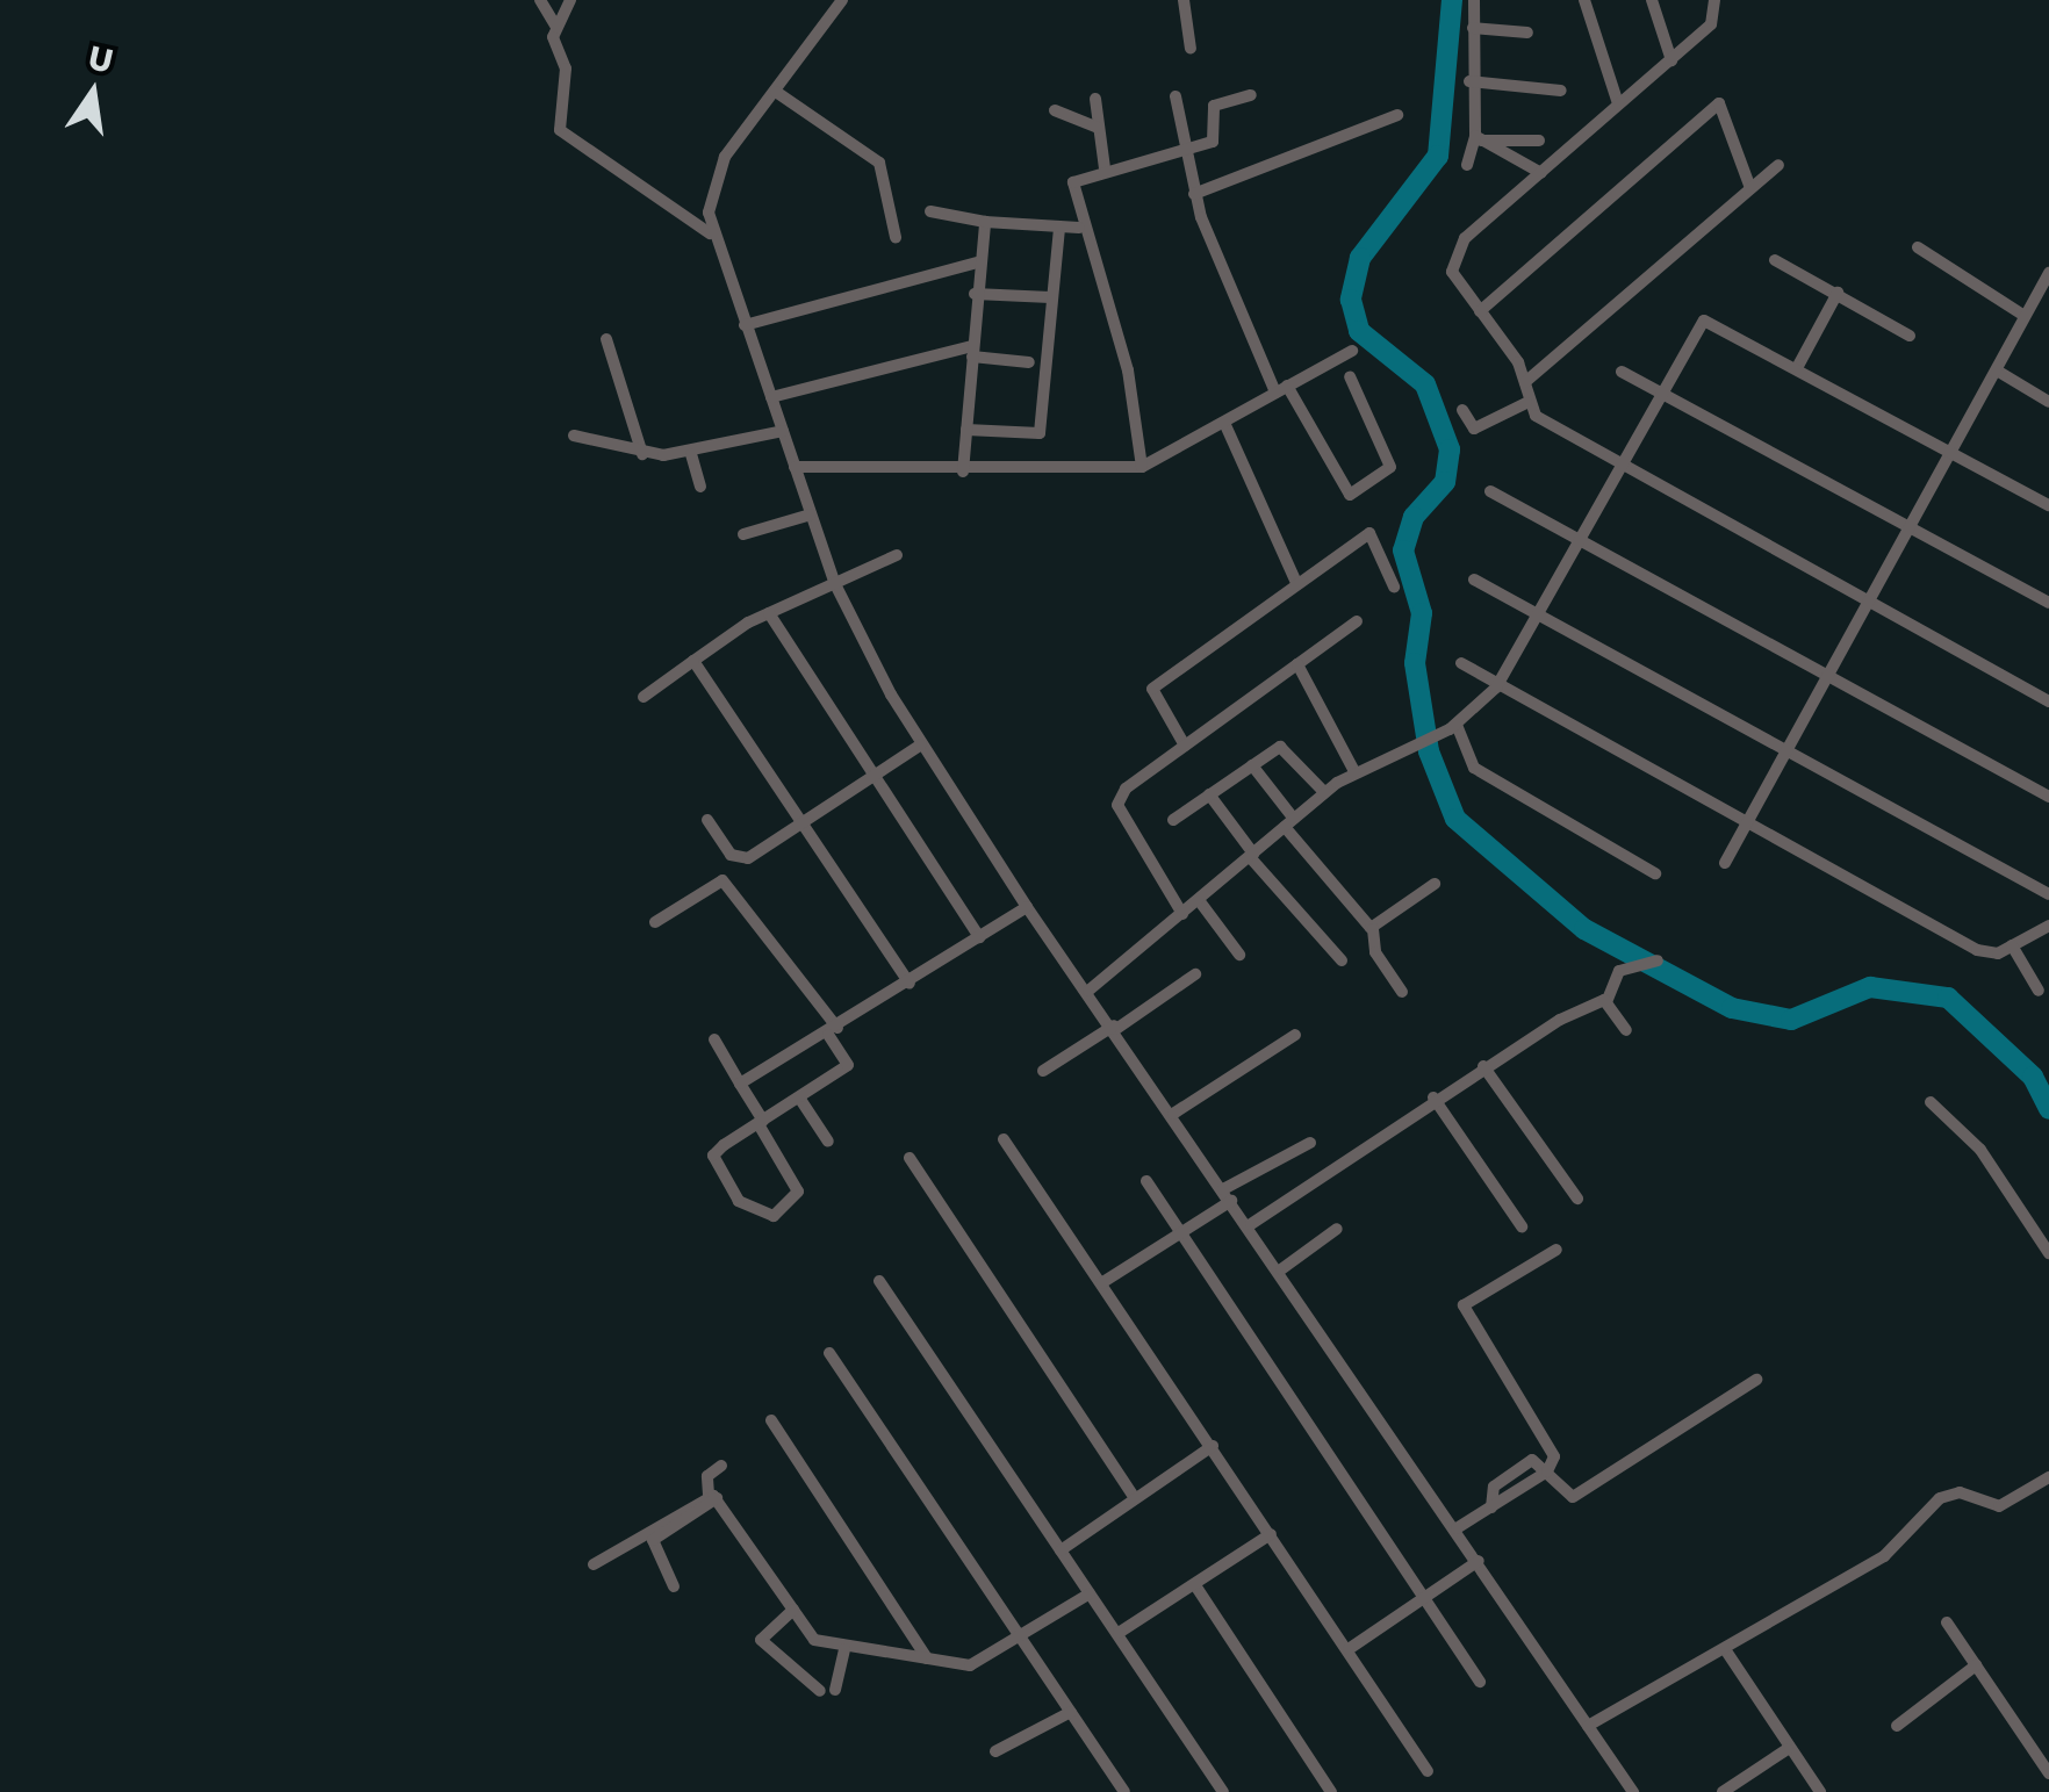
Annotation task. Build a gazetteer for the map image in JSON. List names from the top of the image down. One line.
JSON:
{"north":"top"}
